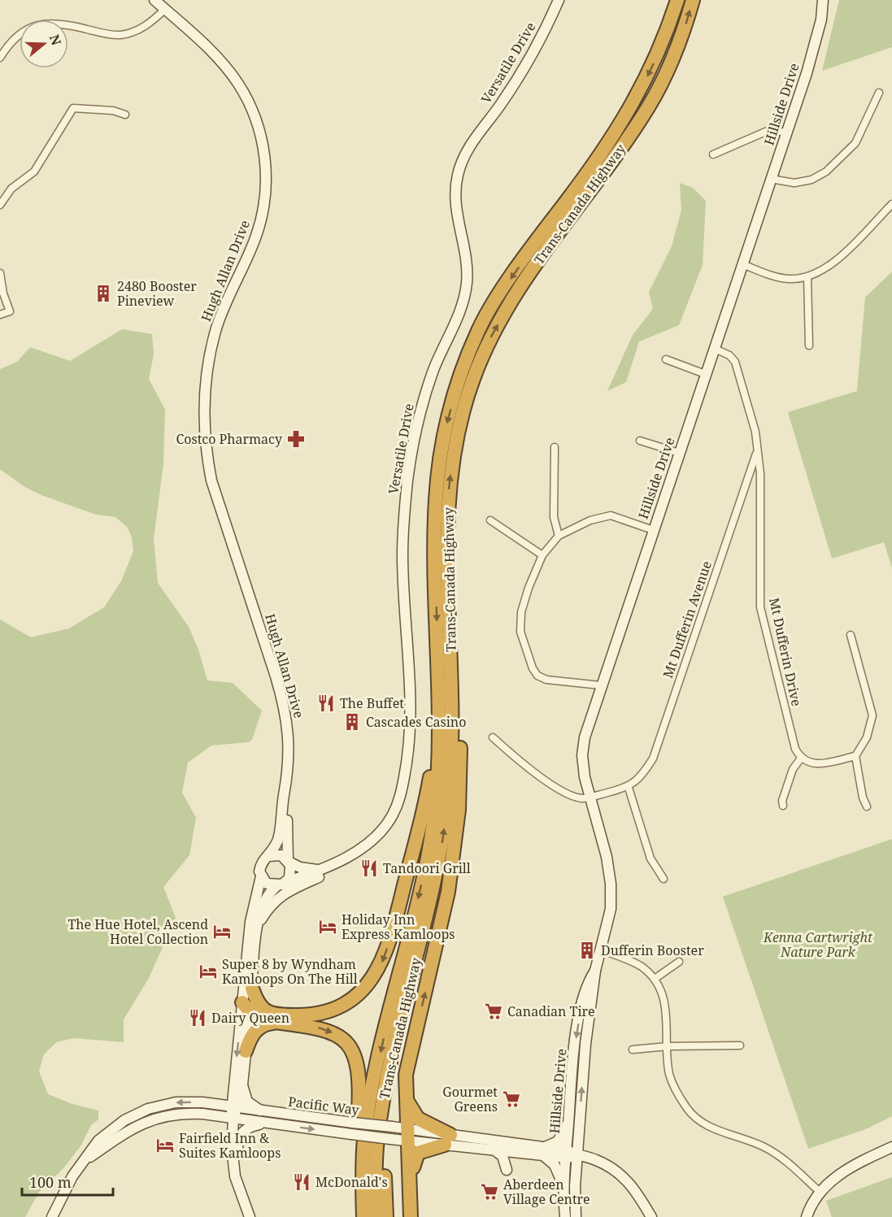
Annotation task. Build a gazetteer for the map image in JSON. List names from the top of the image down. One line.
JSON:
{"streets":{"highway":["Trans-Canada Highway"],"main road":["Versatile Drive","Hillside Drive","Hugh Allan Drive","Pacific Way"],"street":["Mt Dufferin Avenue","Mt Dufferin Drive"]},"crossings":[["Versatile Drive","Hugh Allan Drive"],["Hillside Drive","Mt Dufferin Drive"],["Hillside Drive","Pacific Way"],["Mt Dufferin Avenue","Mt Dufferin Drive"]],"parks":["Kenna Cartwright Nature Park"],"places":{"building":["2480 Booster Pineview","Cascades Casino","Dufferin Booster"],"pharmacy":["Costco Pharmacy"],"restaurant":["The Buffet","Tandoori Grill","Dairy Queen","McDonald's"],"hotel":["Holiday Inn Express Kamloops","The Hue Hotel, Ascend Hotel Collection","Super 8 by Wyndham Kamloops On The Hill","Fairfield Inn & Suites Kamloops"],"supermarket":["Canadian Tire","Gourmet Greens","Aberdeen Village Centre"]},"scale_bar":"100 m","north":"right"}
